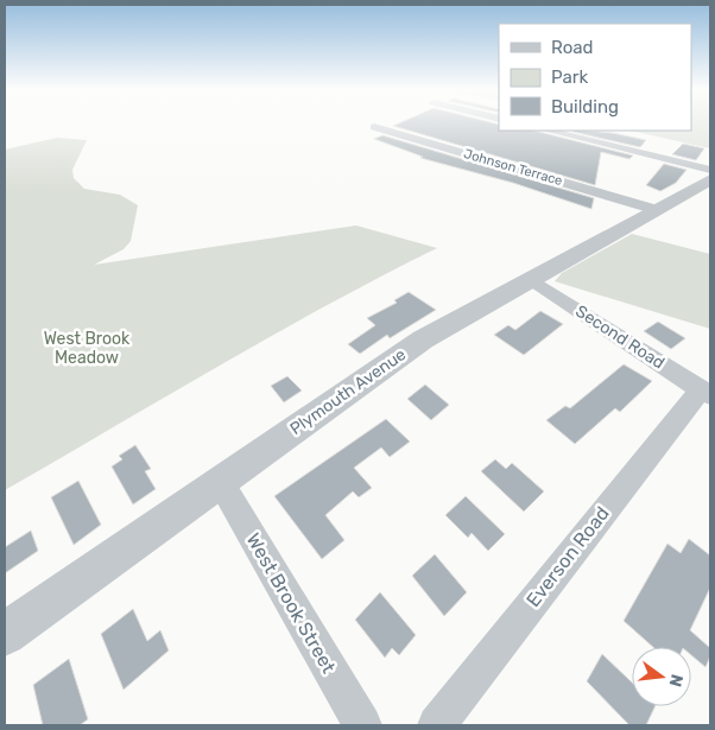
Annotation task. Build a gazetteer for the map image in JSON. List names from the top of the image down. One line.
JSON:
{"streets":{"street":["Johnson Terrace","Second Road","Plymouth Avenue","Everson Road","West Brook Street"]},"crossings":[["Johnson Terrace","Plymouth Avenue"],["Second Road","Plymouth Avenue"],["Second Road","Everson Road"],["Plymouth Avenue","West Brook Street"]],"parks":["West Brook Meadow"],"legend":["Road","Park","Building"],"north":"right"}
